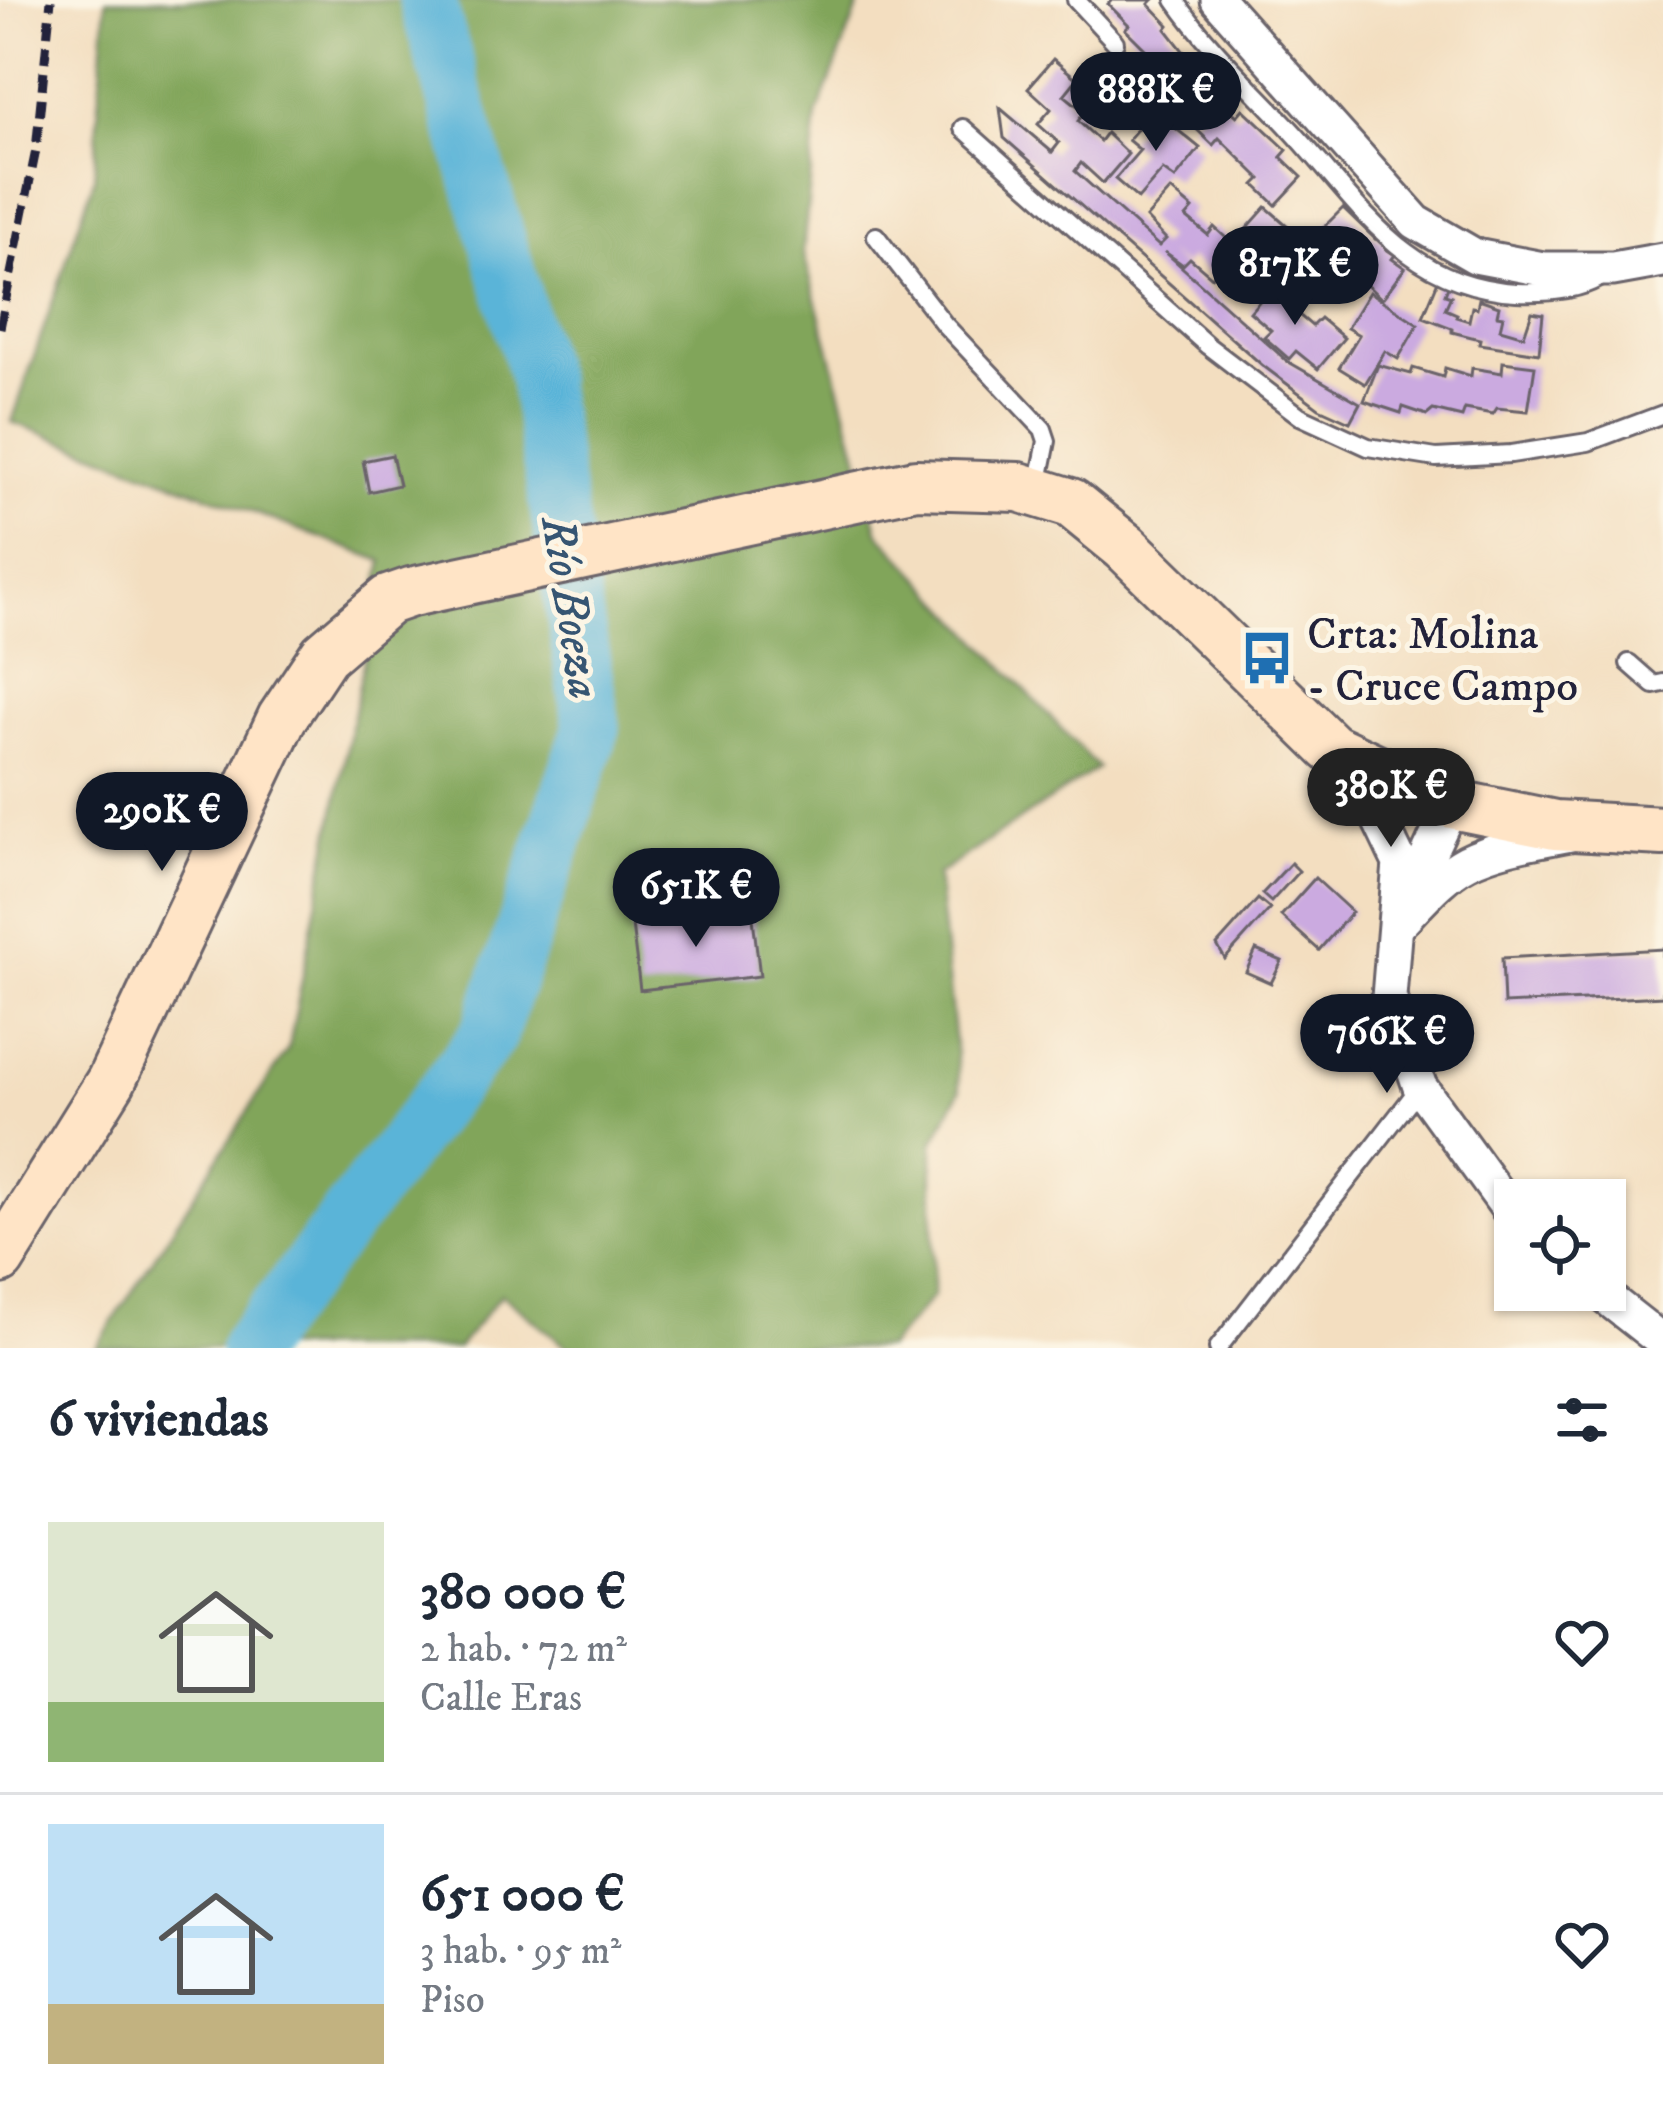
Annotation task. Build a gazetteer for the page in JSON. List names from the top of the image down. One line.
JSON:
{"water":["Río Boeza"],"places":{"bus stop":["Crta: Molina - Cruce Campo"]},"page":{"price":["888K €","817K €","380K €","290K €","651K €","766K €"],"heading":"6 viviendas","list":[{"name":"380 000 €","note":"2 hab. · 72 m² · Calle Eras"},{"name":"651 000 €","note":"3 hab. · 95 m² · Piso"}]}}
